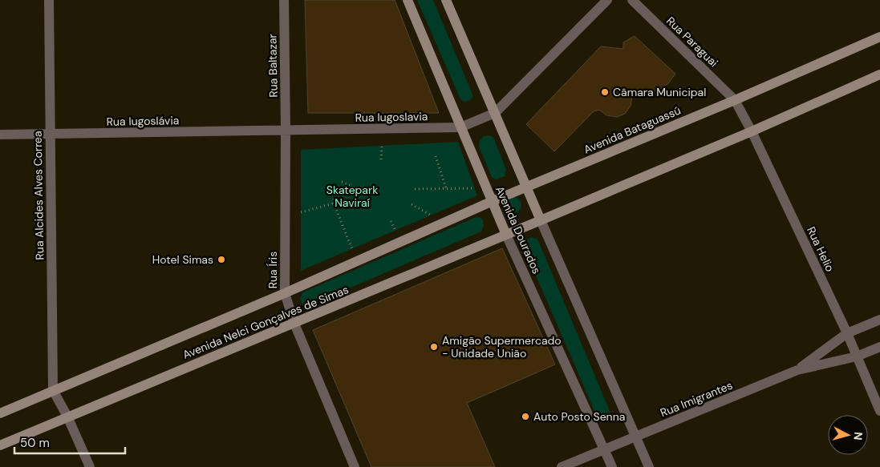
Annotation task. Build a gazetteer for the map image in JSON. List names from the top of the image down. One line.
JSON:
{"streets":{"main road":["Avenida Bataguassú","Avenida Dourados","Avenida Nelci Gonçalves de Simas"],"street":["Rua Paraguai","Rua Baltazar","Rua Iugoslavia","Rua Iugoslávia","Rua Alcides Alves Correa","Rua Helio","Rua Íris","Rua Imigrantes"]},"crossings":[["Rua Paraguai","Avenida Bataguassú"],["Rua Paraguai","Rua Helio"],["Rua Baltazar","Rua Iugoslavia"],["Rua Baltazar","Rua Iugoslávia"],["Rua Baltazar","Rua Íris"],["Rua Iugoslavia","Rua Iugoslávia"],["Rua Iugoslavia","Avenida Dourados"],["Rua Iugoslavia","Rua Íris"],["Rua Iugoslávia","Rua Alcides Alves Correa"],["Rua Iugoslávia","Rua Íris"],["Avenida Bataguassú","Rua Helio"],["Avenida Bataguassú","Avenida Nelci Gonçalves de Simas"],["Rua Alcides Alves Correa","Avenida Nelci Gonçalves de Simas"],["Avenida Dourados","Avenida Nelci Gonçalves de Simas"],["Avenida Dourados","Rua Imigrantes"],["Rua Helio","Rua Imigrantes"],["Rua Íris","Avenida Nelci Gonçalves de Simas"]],"parks":["Skatepark Naviraí"],"places":["Câmara Municipal","Hotel Simas","Amigão Supermercado - Unidade União","Auto Posto Senna"],"scale_bar":"50 m","north":"right"}
